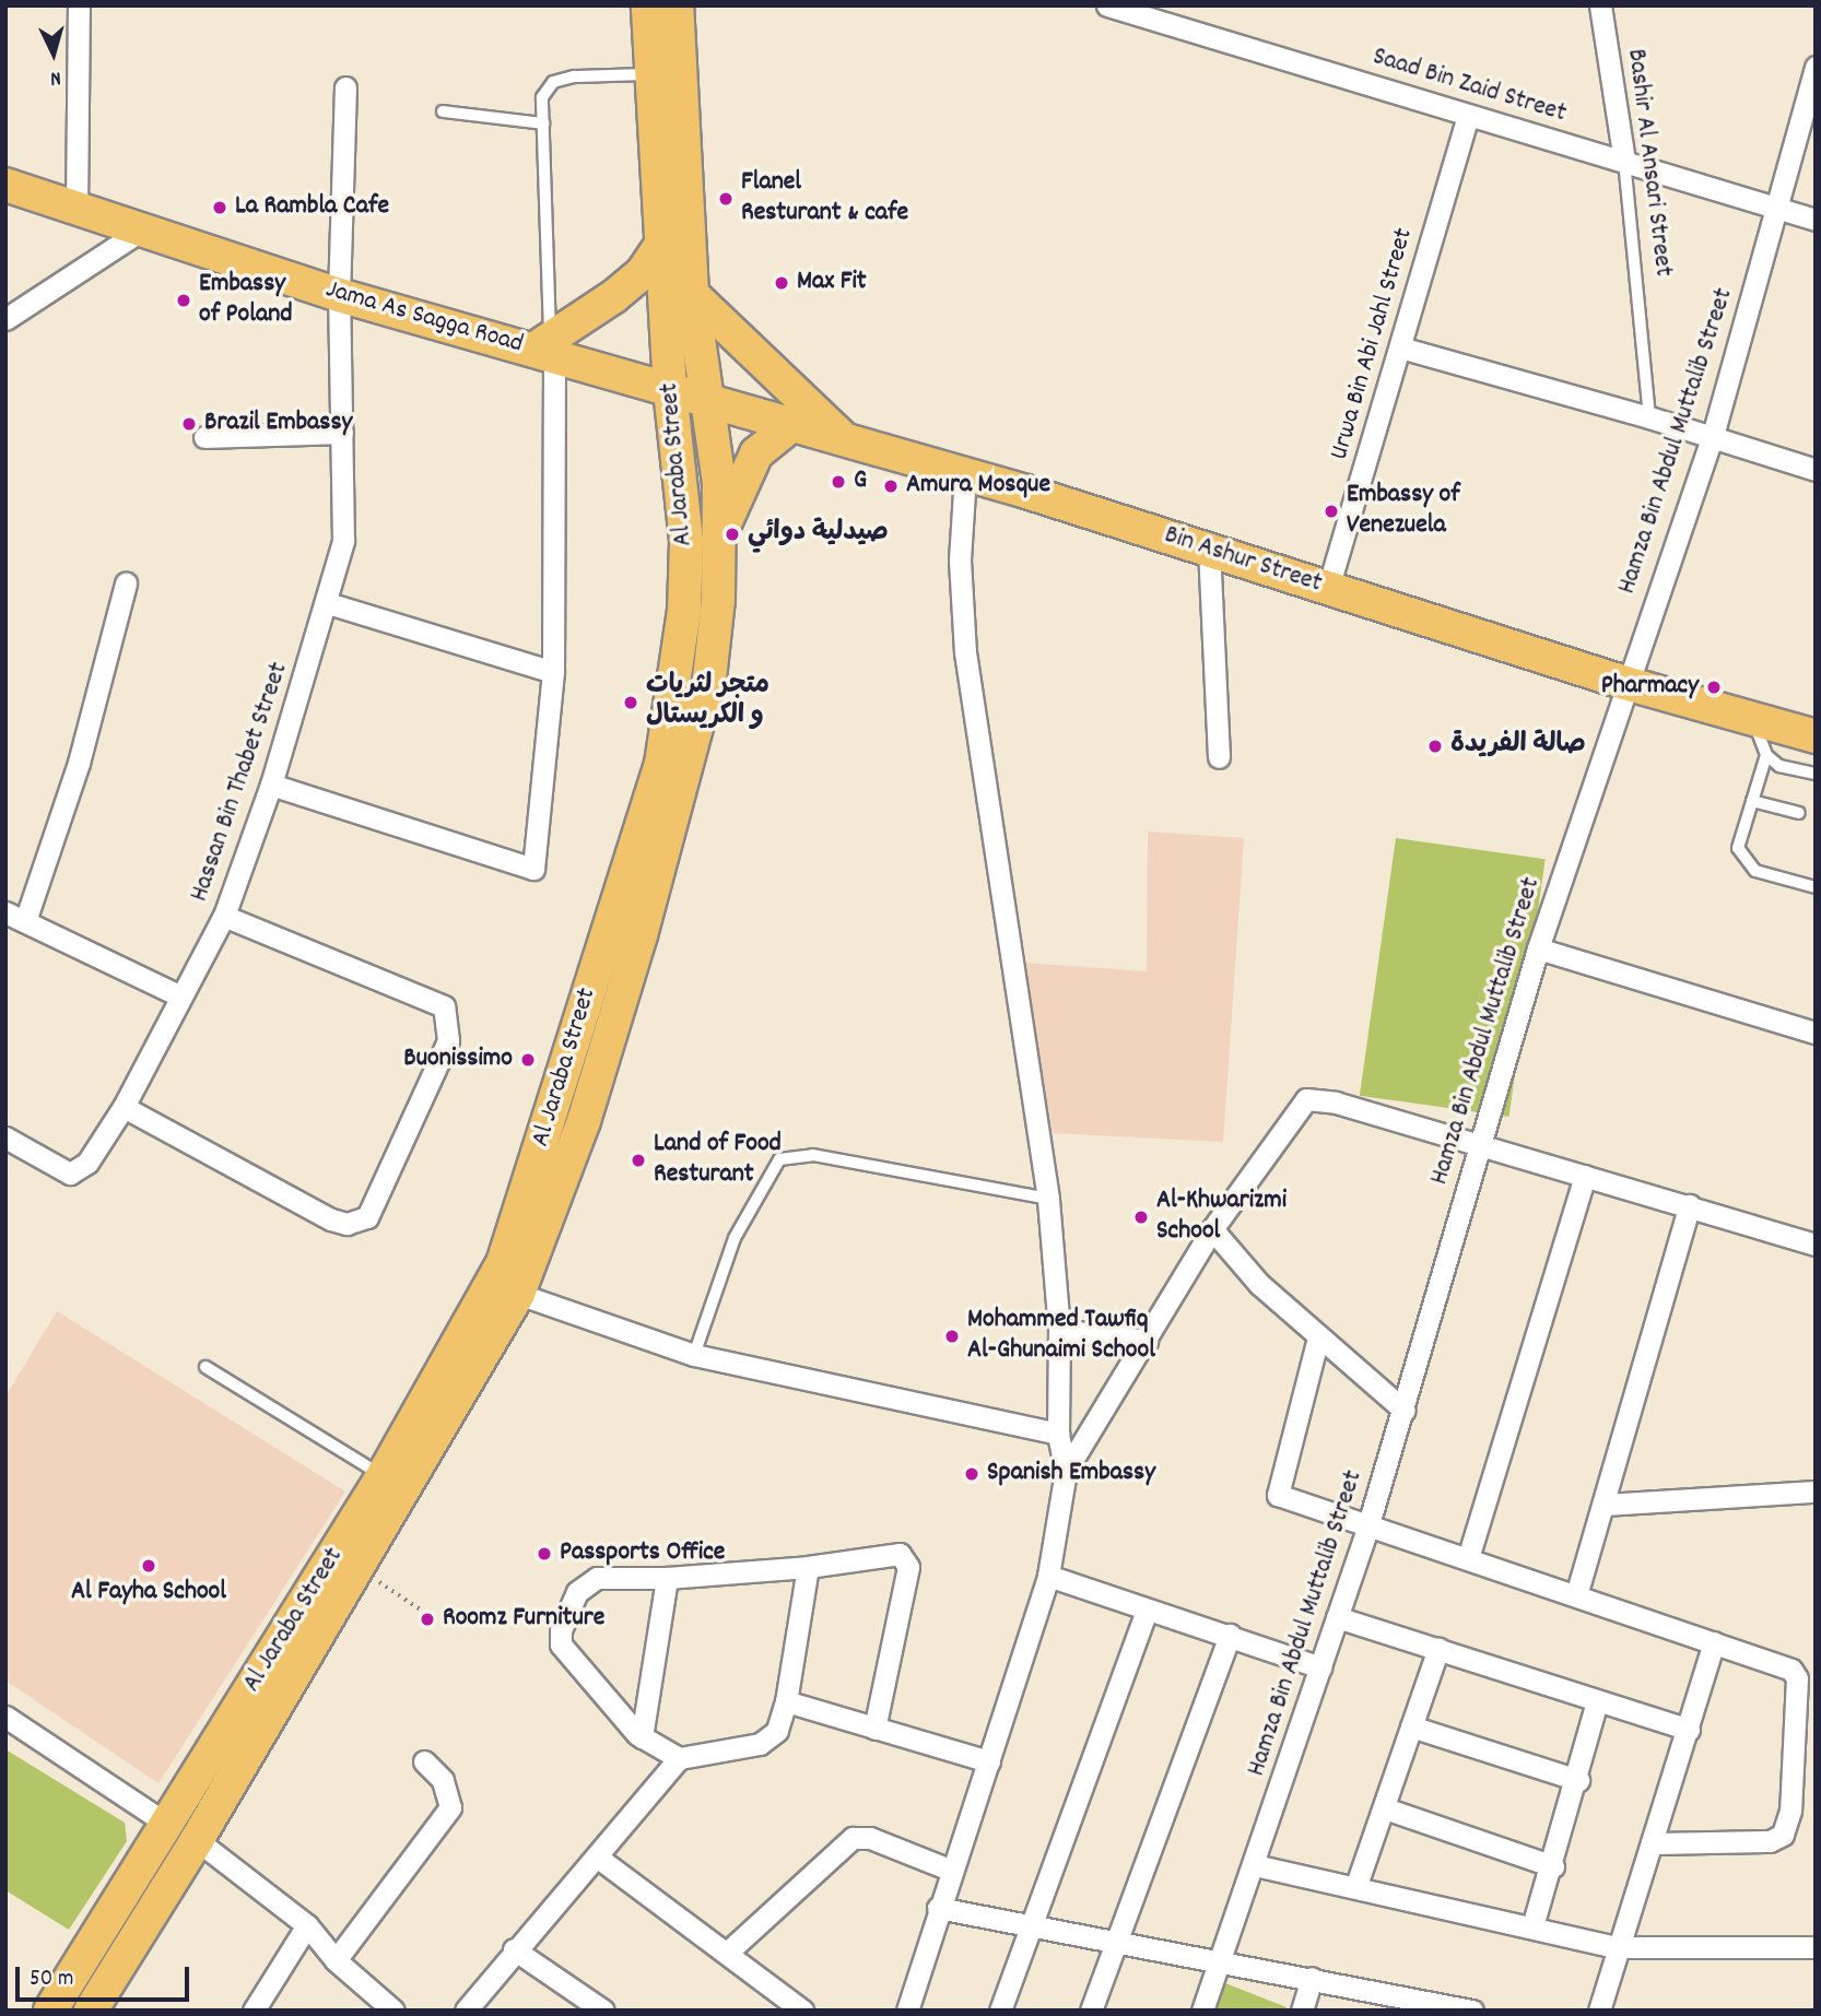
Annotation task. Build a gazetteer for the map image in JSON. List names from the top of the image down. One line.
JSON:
{"streets":{"main road":["Jama As Sagga Road","Al Jaraba Street","Bin Ashur Street"],"street":["Saad Bin Zaid Street","Bashir Al Ansari Street","Urwa Bin Abi Jahl Street","Hamza Bin Abdul Muttalib Street","Hassan Bin Thabet Street"]},"crossings":[["Saad Bin Zaid Street","Bashir Al Ansari Street"],["Saad Bin Zaid Street","Urwa Bin Abi Jahl Street"],["Saad Bin Zaid Street","Hamza Bin Abdul Muttalib Street"],["Jama As Sagga Road","Al Jaraba Street"],["Jama As Sagga Road","Bin Ashur Street"],["Jama As Sagga Road","Hassan Bin Thabet Street"],["Urwa Bin Abi Jahl Street","Bin Ashur Street"],["Hamza Bin Abdul Muttalib Street","Bin Ashur Street"],["Al Jaraba Street","Bin Ashur Street"]],"places":["Flanel Resturant & cafe","La Rambla Cafe","Max Fit","Embassy of Poland","Brazil Embassy","G","Amura Mosque","Embassy of Venezuela","صيدلية دوائي","Pharmacy","متجر لثريات و الكريستال","صالة الفريدة","Buonissimo","Land of Food Resturant","Al-Khwarizmi School","Mohammed Tawfiq Al-Ghunaimi School","Spanish Embassy","Passports Office","Al Fayha School","Roomz Furniture"],"scale_bar":"50 m","north":"bottom"}
